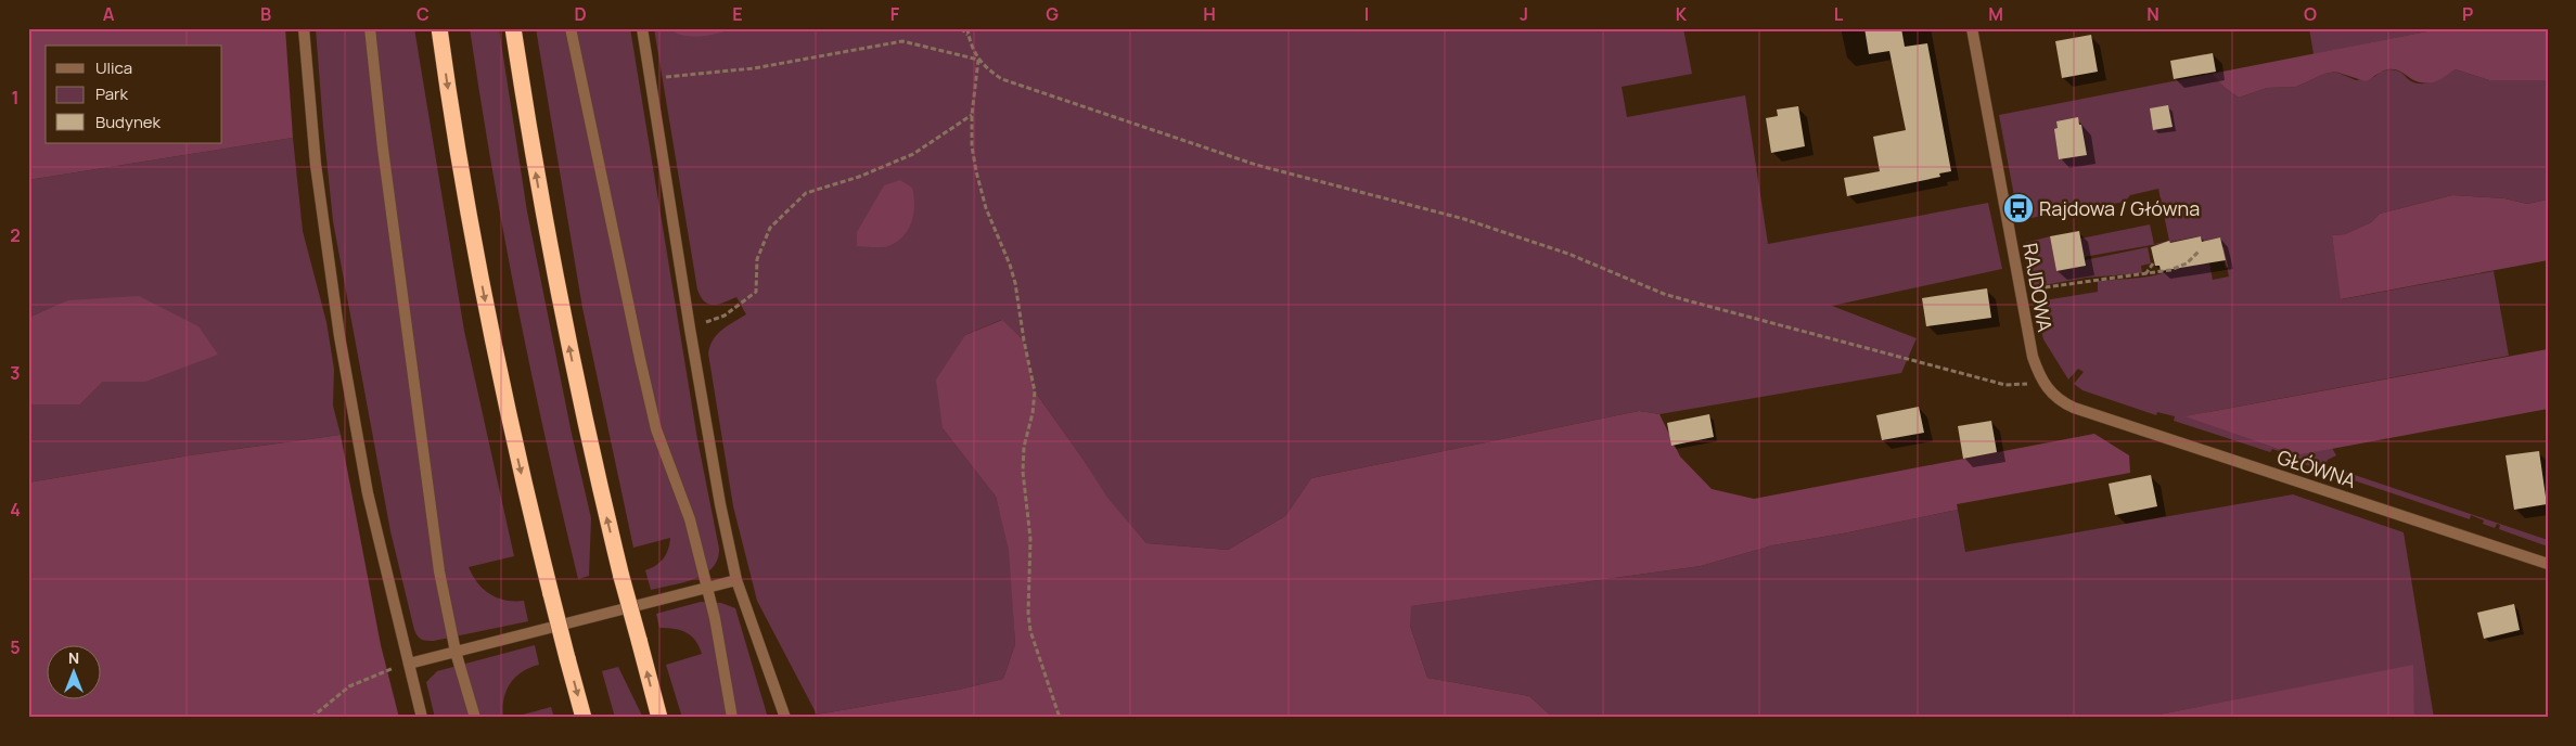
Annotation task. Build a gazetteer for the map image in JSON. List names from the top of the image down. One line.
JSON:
{"streets":{"street":["RAJDOWA","GŁÓWNA"]},"crossings":[["RAJDOWA","GŁÓWNA"]],"places":{"bus stop":["Rajdowa / Główna"]},"legend":["Ulica","Park","Budynek"],"north":"top","grid":{"columns":["A","B","C","D","E","F","G","H","I","J","K","L","M","N","O","P"],"rows":["1","2","3","4","5"]}}
